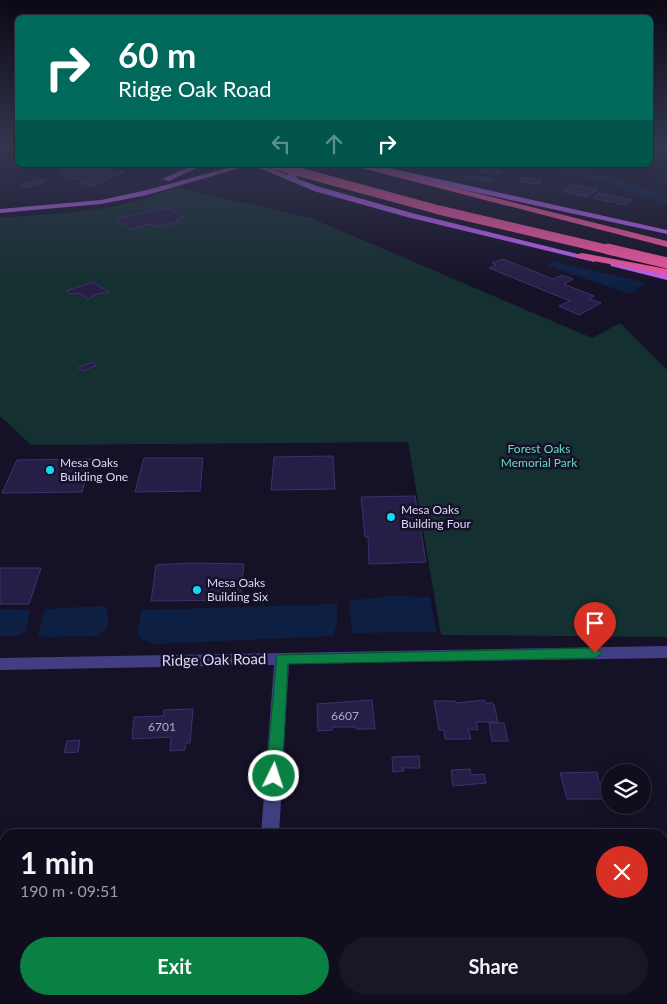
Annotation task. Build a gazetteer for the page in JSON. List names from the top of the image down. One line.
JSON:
{"streets":{"street":["Ridge Oak Road"]},"parks":["Forest Oaks Memorial Park"],"places":["Mesa Oaks Building One","Mesa Oaks Building Four","Mesa Oaks Building Six"],"house_numbers":["6607","6701"],"page":{"turn":["60 m","Ridge Oak Road"],"heading":["1 min","190 m · 09:51"],"buttons":["Exit","Share"]}}
